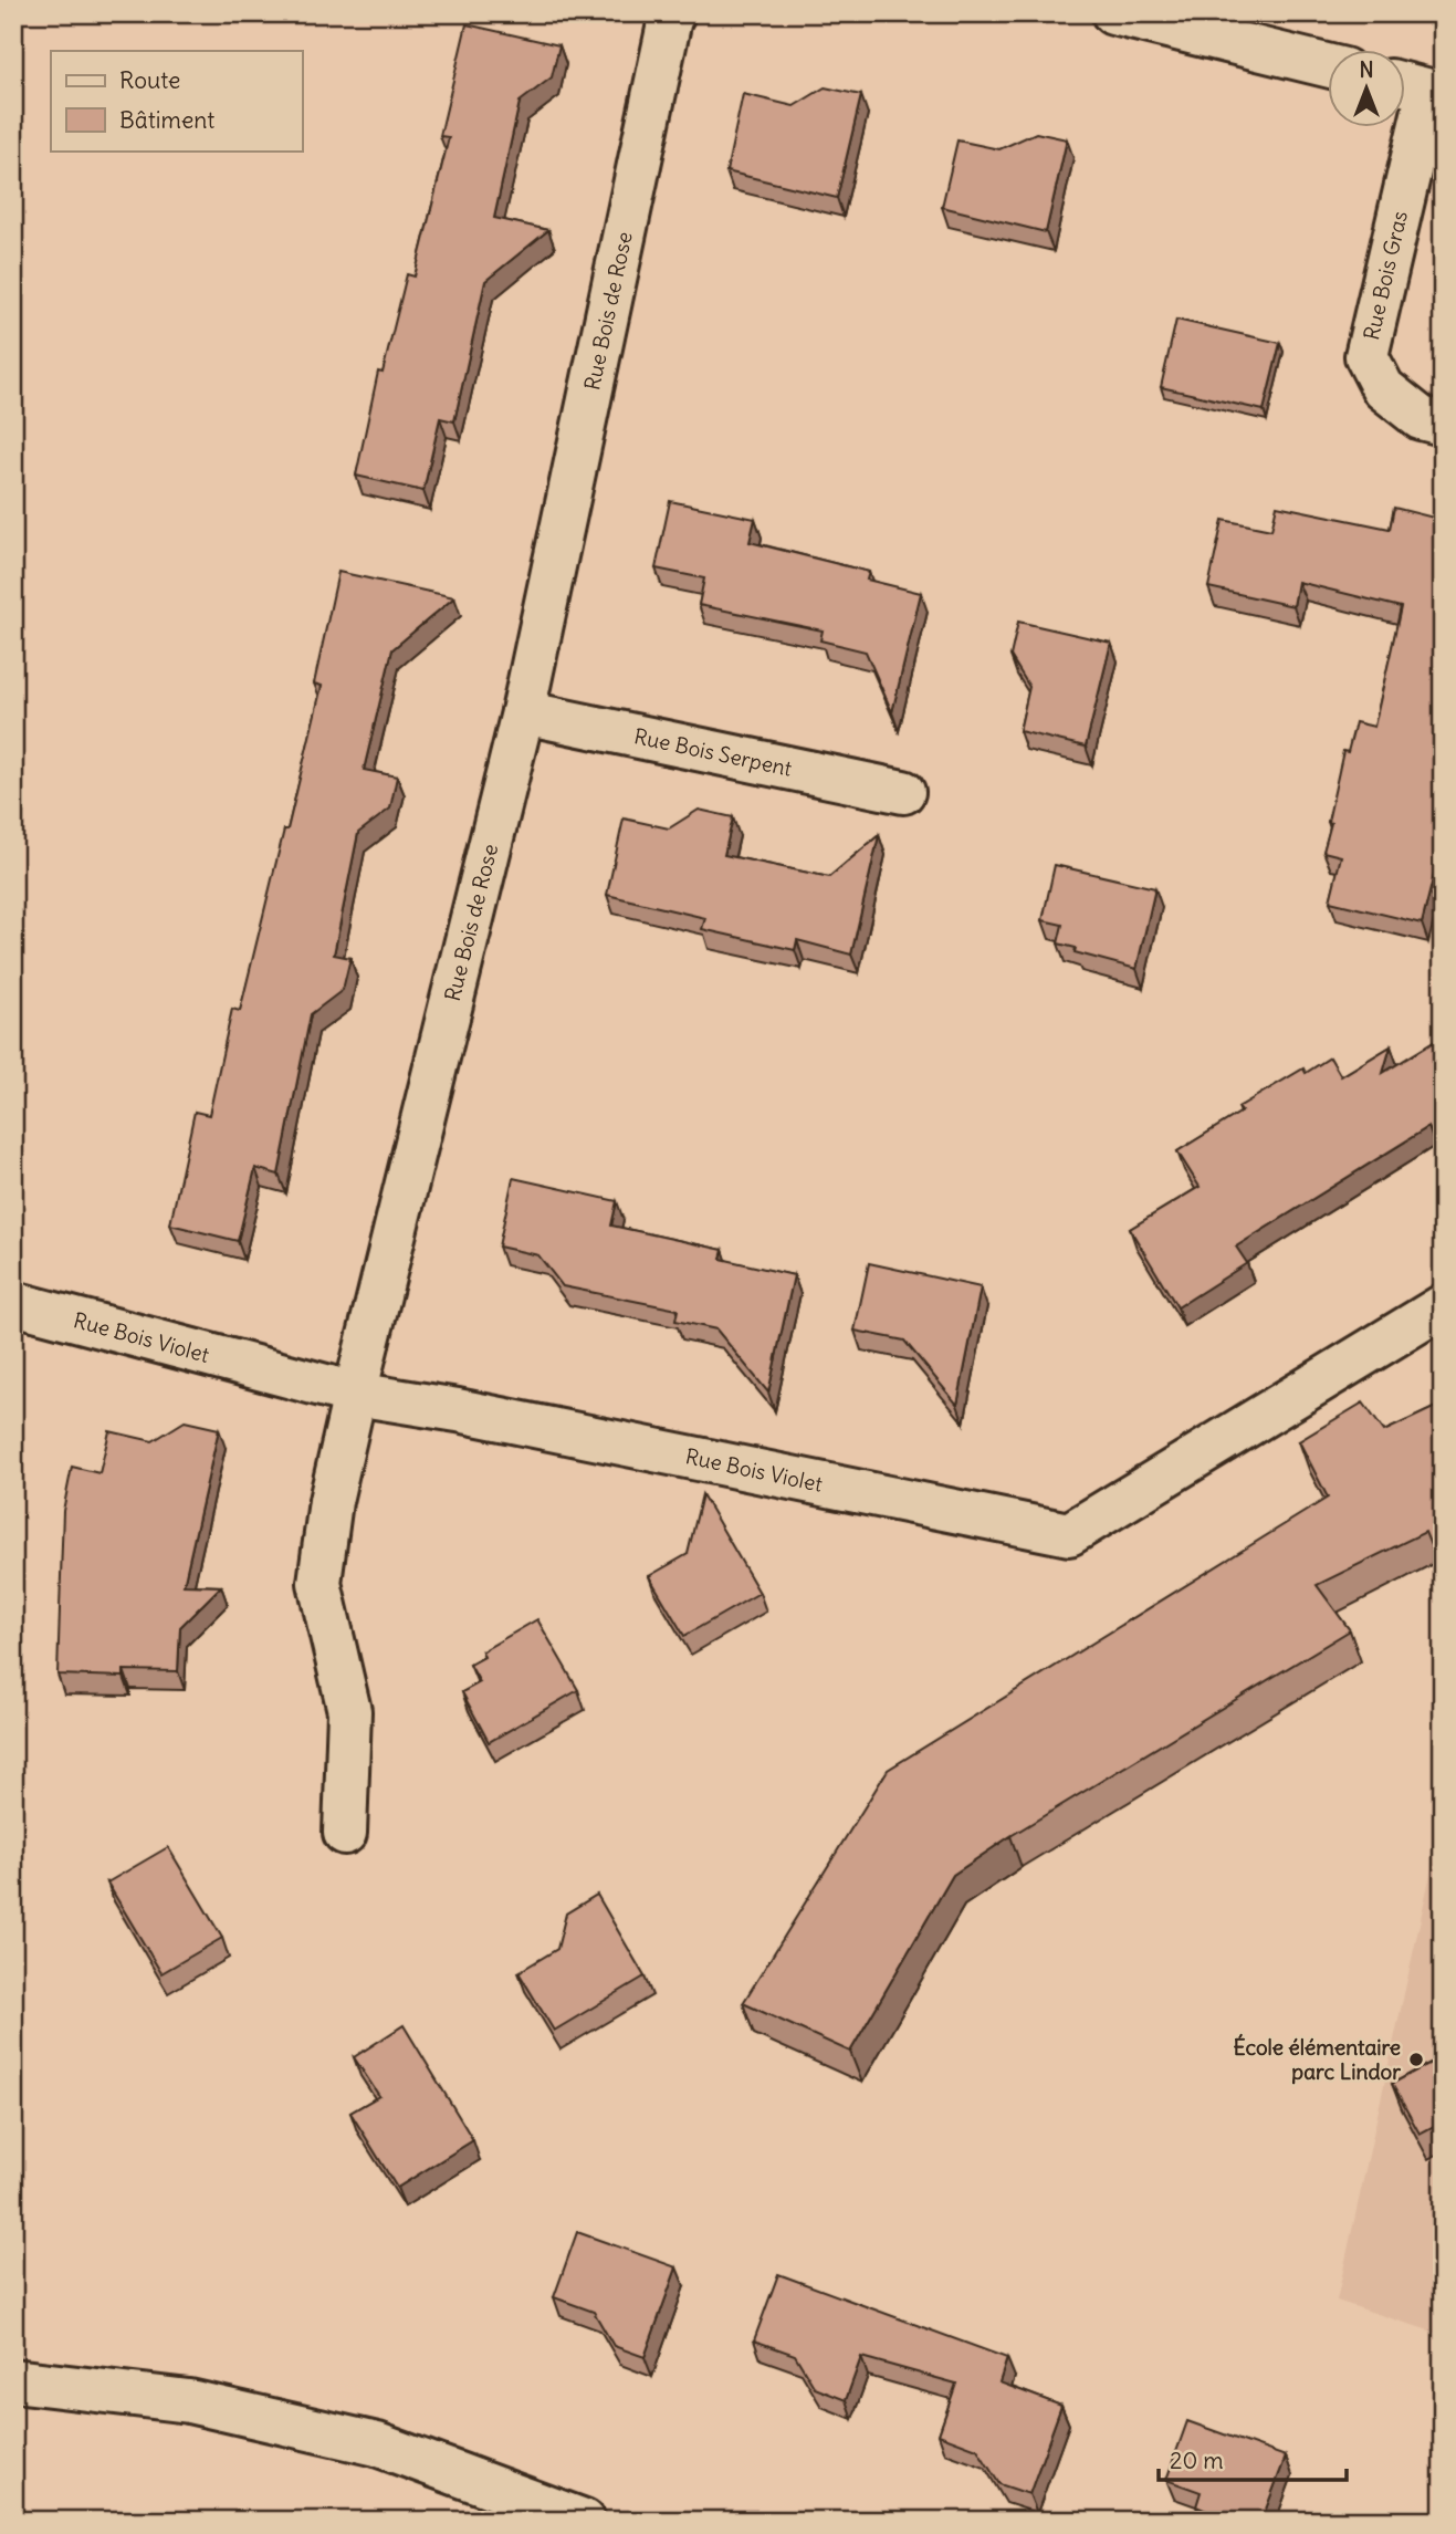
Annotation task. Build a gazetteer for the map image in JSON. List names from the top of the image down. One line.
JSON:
{"streets":{"street":["Rue Bois Gras","Rue Bois de Rose","Rue Bois Serpent","Rue Bois Violet"]},"crossings":[["Rue Bois de Rose","Rue Bois Serpent"],["Rue Bois de Rose","Rue Bois Violet"]],"places":["École élémentaire parc Lindor"],"legend":["Route","Bâtiment"],"scale_bar":"20 m","north":"top"}
